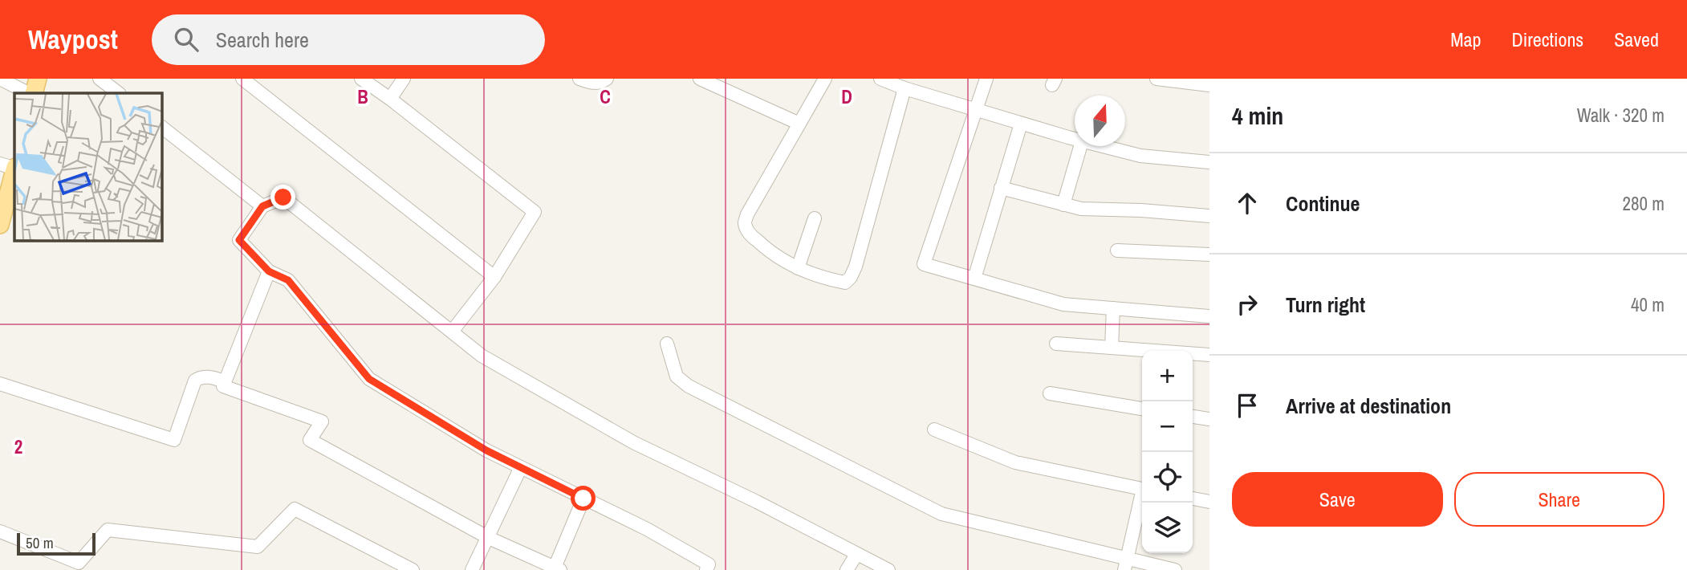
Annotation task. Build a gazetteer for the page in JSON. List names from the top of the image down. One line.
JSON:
{"scale_bar":"50 m","north":"top","page":{"header":"Waypost","search":"Search here","nav":["Map","Directions","Saved"],"heading":["4 min","Walk · 320 m"],"list":[["Continue","280 m"],["Turn right","40 m"],"Arrive at destination"],"map_buttons":["+","−"],"buttons":["Save","Share"],"scale":"50 m"},"grid":{"columns":["B","C","D"],"rows":["2"]}}
